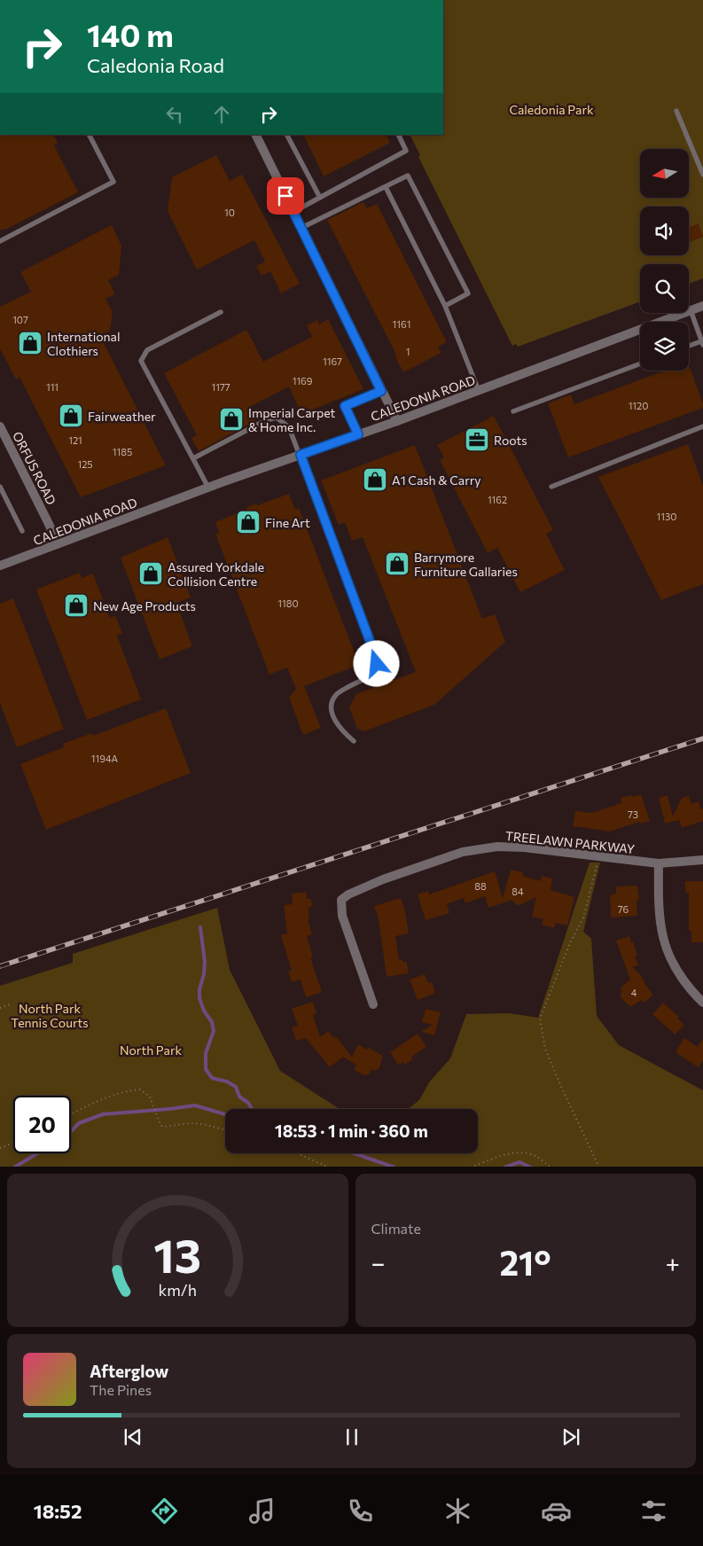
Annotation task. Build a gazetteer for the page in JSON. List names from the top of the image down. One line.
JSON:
{"streets":{"street":["CALEDONIA ROAD","ORFUS ROAD","TREELAWN PARKWAY"]},"crossings":[["CALEDONIA ROAD","ORFUS ROAD"]],"parks":["Caledonia Park","North Park Tennis Courts","North Park"],"places":{"shop":["International Clothiers","Fairweather","Imperial Carpet & Home Inc.","A1 Cash & Carry","Fine Art","Barrymore Furniture Gallaries","Assured Yorkdale Collision Centre","New Age Products"],"office":["Roots"]},"house_numbers":["10","107","1161","1","1167","1169","111","1177","1120","121","1185","125","1162","1130","1180","1194A","73","88","84","76","4"],"north":"left","page":{"turn":["140 m","Caledonia Road"],"limit":"20","trip":"18:53 · 1 min · 360 m","tile":"Climate","heat":["−","21°","+"],"song":["Afterglow","The Pines"],"tabs":"18:52","gauge":["13","km/h"]}}
